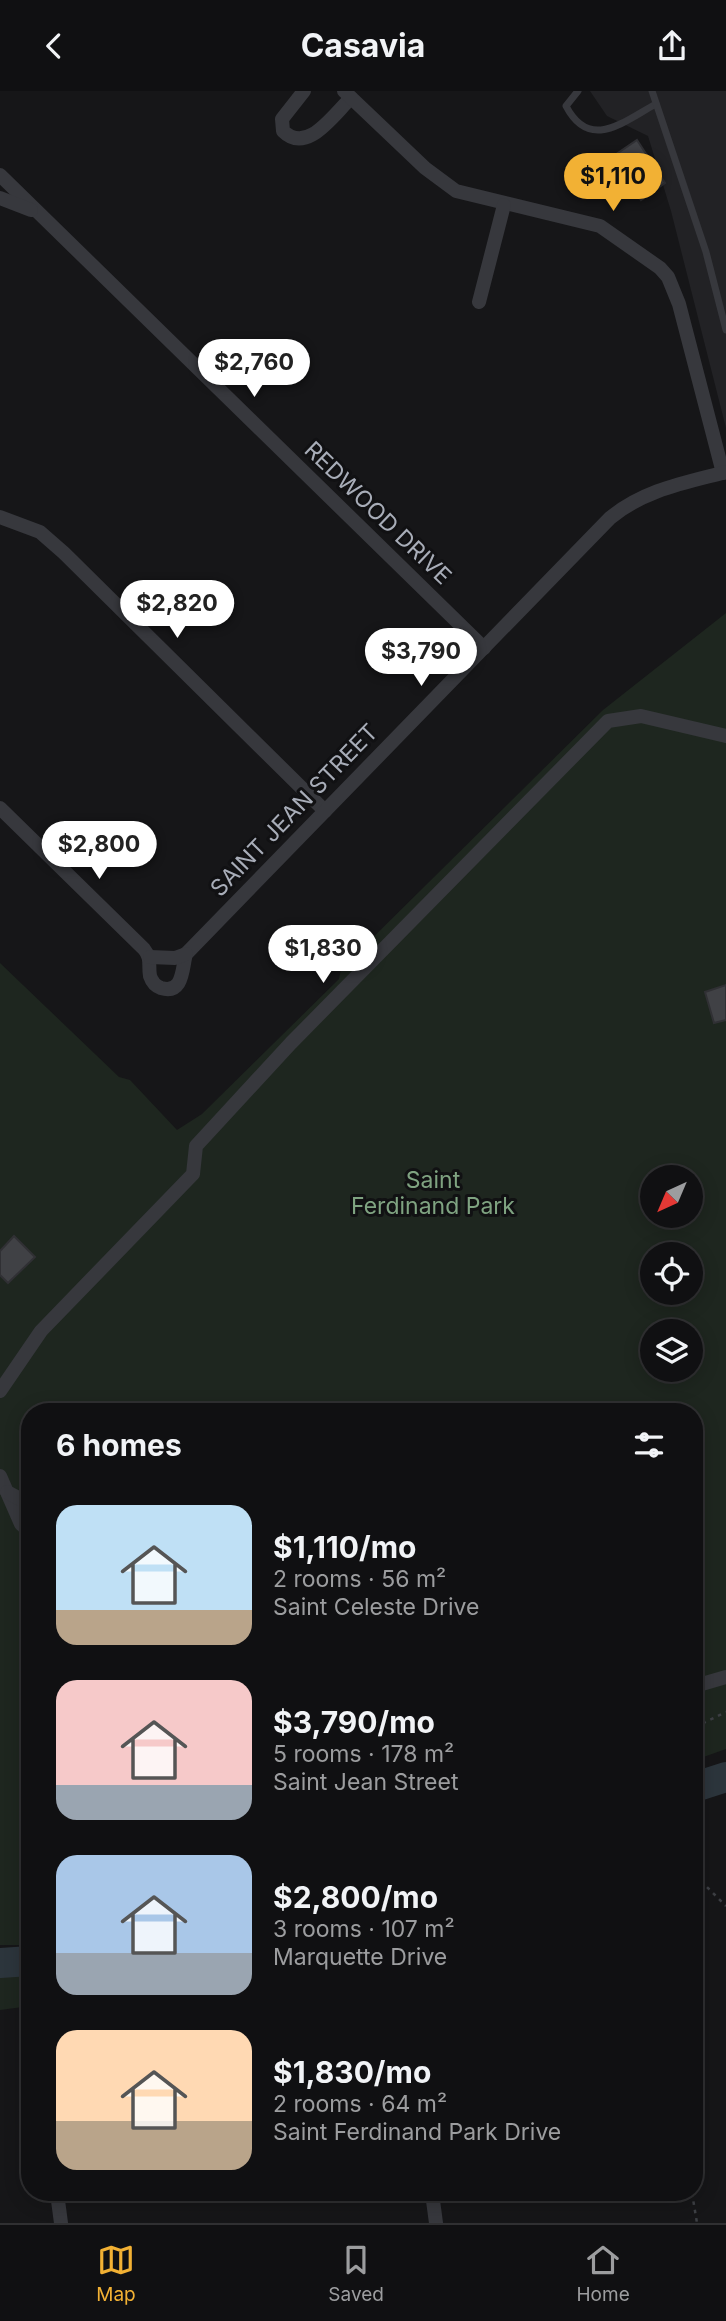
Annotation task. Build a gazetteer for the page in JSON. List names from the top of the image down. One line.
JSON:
{"streets":{"street":["REDWOOD DRIVE","SAINT JEAN STREET"]},"crossings":[["REDWOOD DRIVE","SAINT JEAN STREET"]],"parks":["Saint Ferdinand Park"],"north":"bottom left","page":{"header":"Casavia","price":["$1,110","$2,760","$2,820","$3,790","$2,800","$1,830"],"heading":"6 homes","list":[{"name":"$1,110/mo","note":"2 rooms · 56 m² · Saint Celeste Drive"},{"name":"$3,790/mo","note":"5 rooms · 178 m² · Saint Jean Street"},{"name":"$2,800/mo","note":"3 rooms · 107 m² · Marquette Drive"},{"name":"$1,830/mo","note":"2 rooms · 64 m² · Saint Ferdinand Park Drive"}],"tabs":["Map","Saved","Home"]}}
